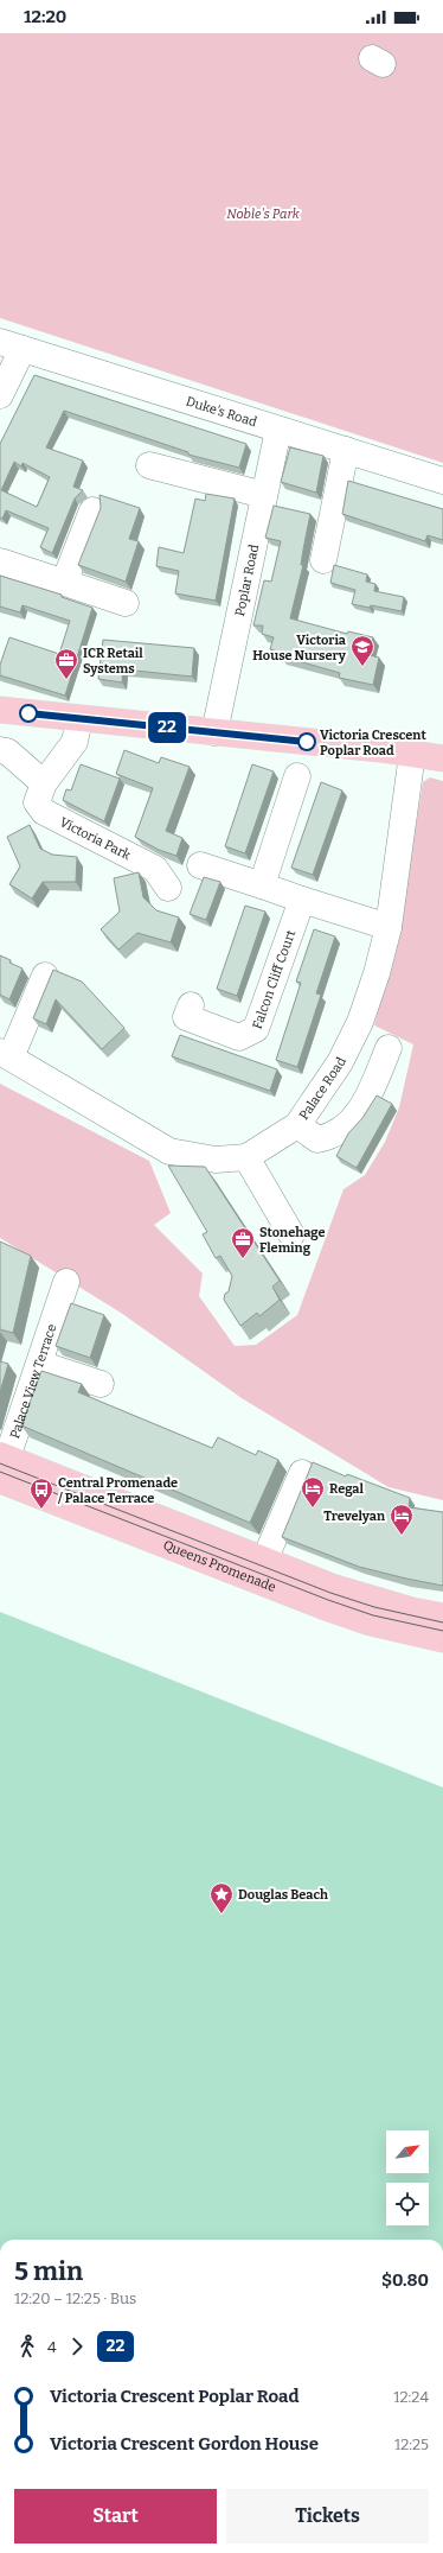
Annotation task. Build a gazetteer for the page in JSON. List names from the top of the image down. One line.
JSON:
{"streets":{"main road":["Queens Promenade"],"street":["Duke's Road","Poplar Road","Victoria Park","Falcon Cliff Court","Palace Road","Palace View Terrace"]},"crossings":[["Duke's Road","Poplar Road"],["Palace View Terrace","Queens Promenade"]],"parks":["Noble's Park"],"places":{"school or university":["Victoria House Nursery"],"office":["ICR Retail Systems","Stonehage Fleming"],"other":["Victoria Crescent Poplar Road"],"hotel":["Regal","Trevelyan"],"bus stop":["Central Promenade / Palace Terrace"],"place":["Douglas Beach"]},"lines":["bus line 22"],"north":"top right","page":{"status":"12:20","on_map":"22","heading":["5 min","12:20 – 12:25 · Bus","$0.80"],"legs":["4","22"],"list":[{"name":"Victoria Crescent Poplar Road","value":"12:24"},{"name":"Victoria Crescent Gordon House","value":"12:25"}],"buttons":["Start","Tickets"]}}
